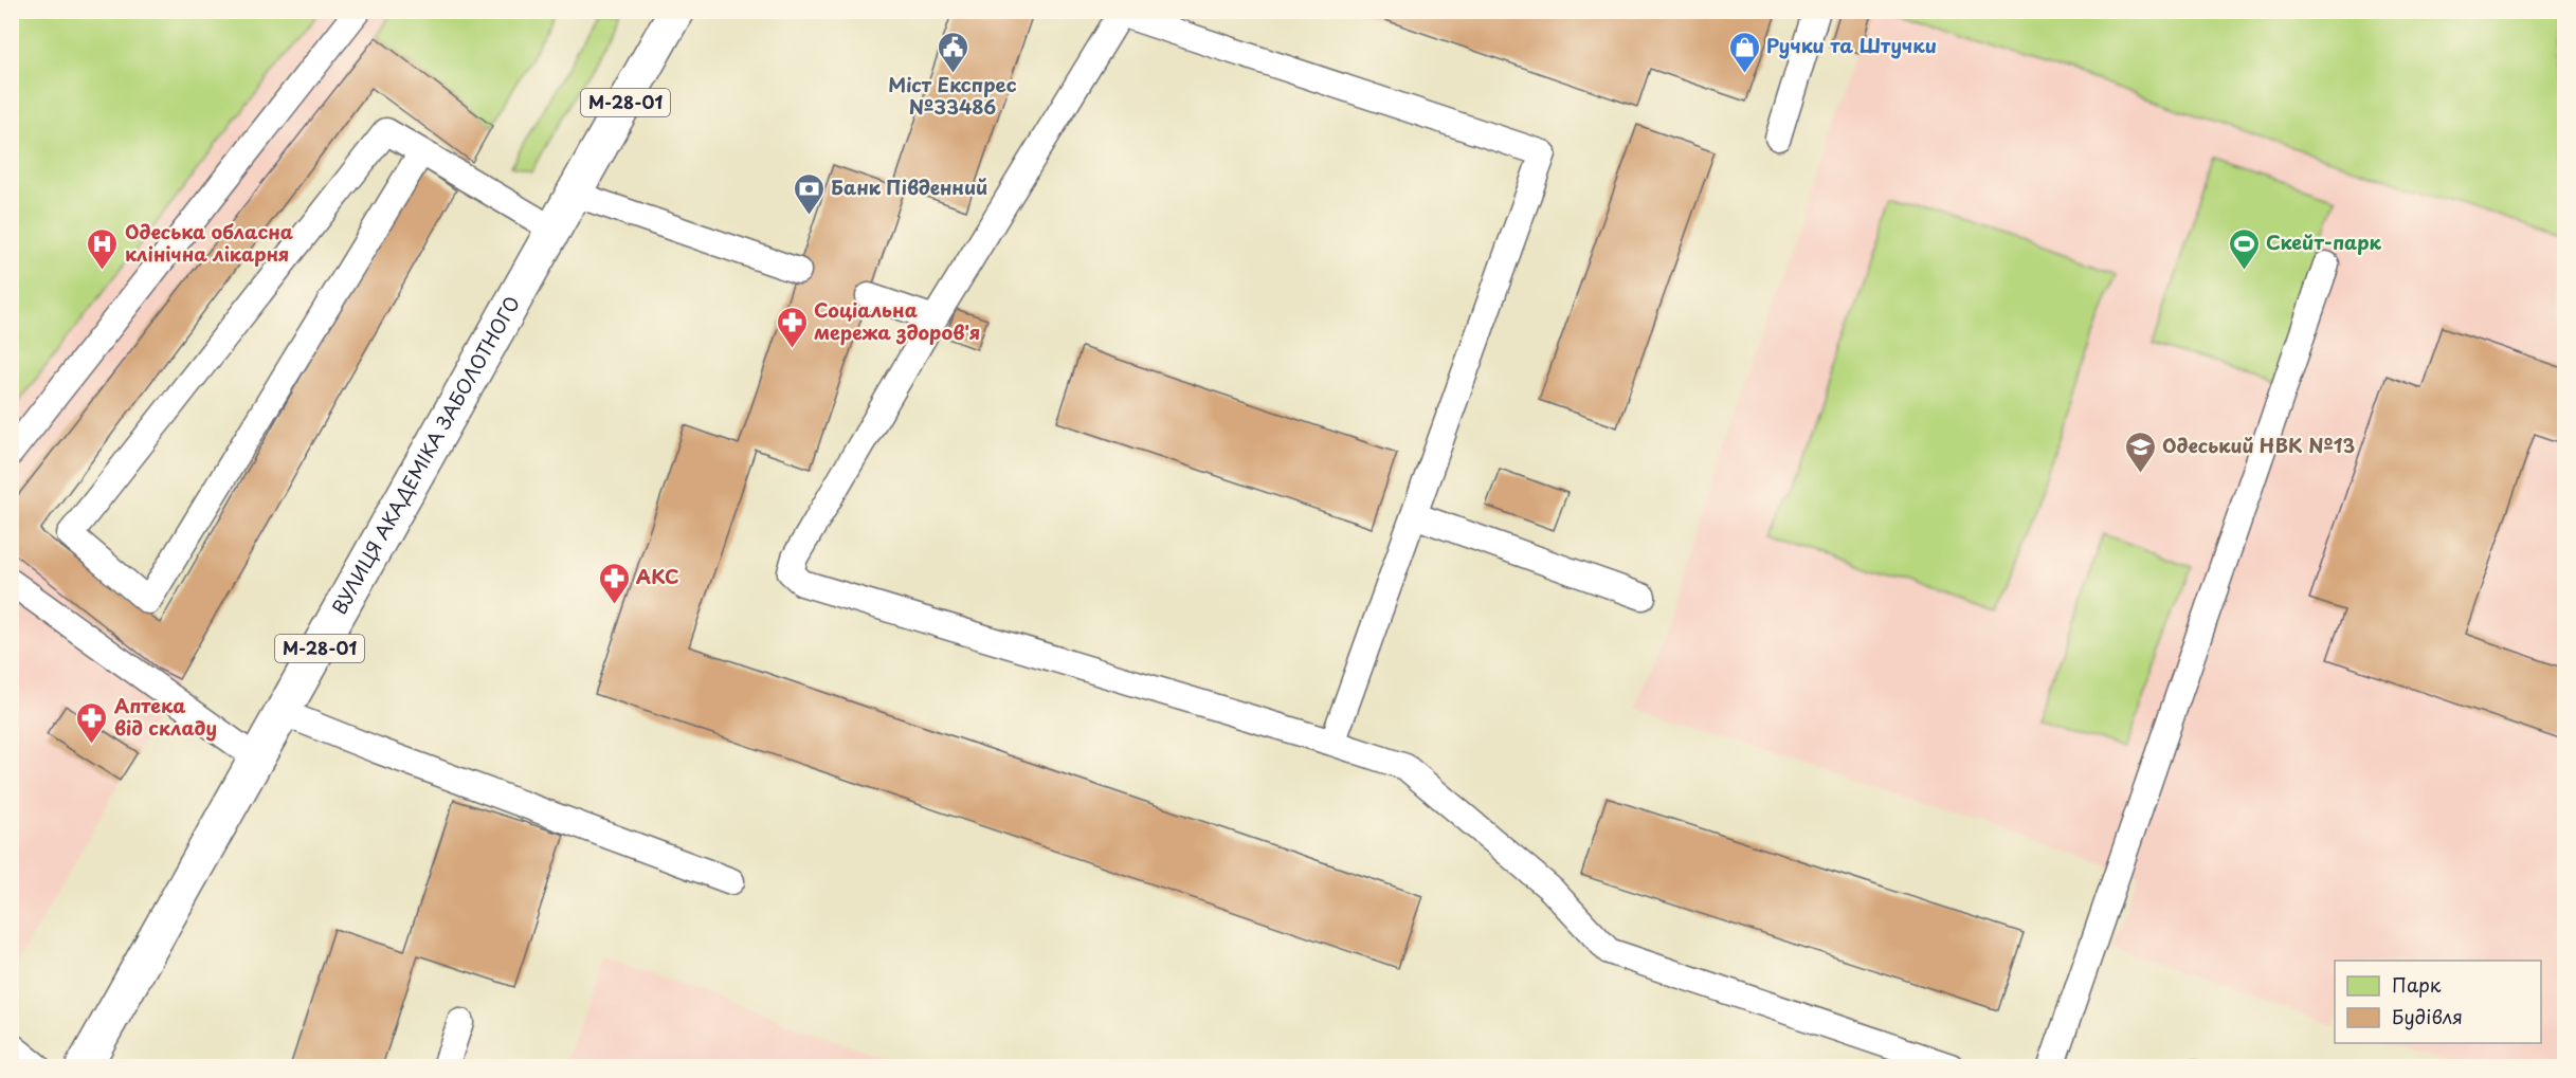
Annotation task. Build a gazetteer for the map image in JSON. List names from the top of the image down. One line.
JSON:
{"streets":{"highway":["М-28-01","ВУЛИЦЯ АКАДЕМІКА ЗАБОЛОТНОГО"]},"places":{"public building":["Міст Експрес №33486"],"shop":["Ручки та Штучки"],"bank":["Банк Південний"],"hospital":["Одеська обласна клінічна лікарня"],"sports":["Скейт-парк"],"pharmacy":["Соціальна мережа здоров'я","АКС","Аптека від складу"],"school or university":["Одеський НВК №13"]},"legend":["Парк","Будівля"]}
